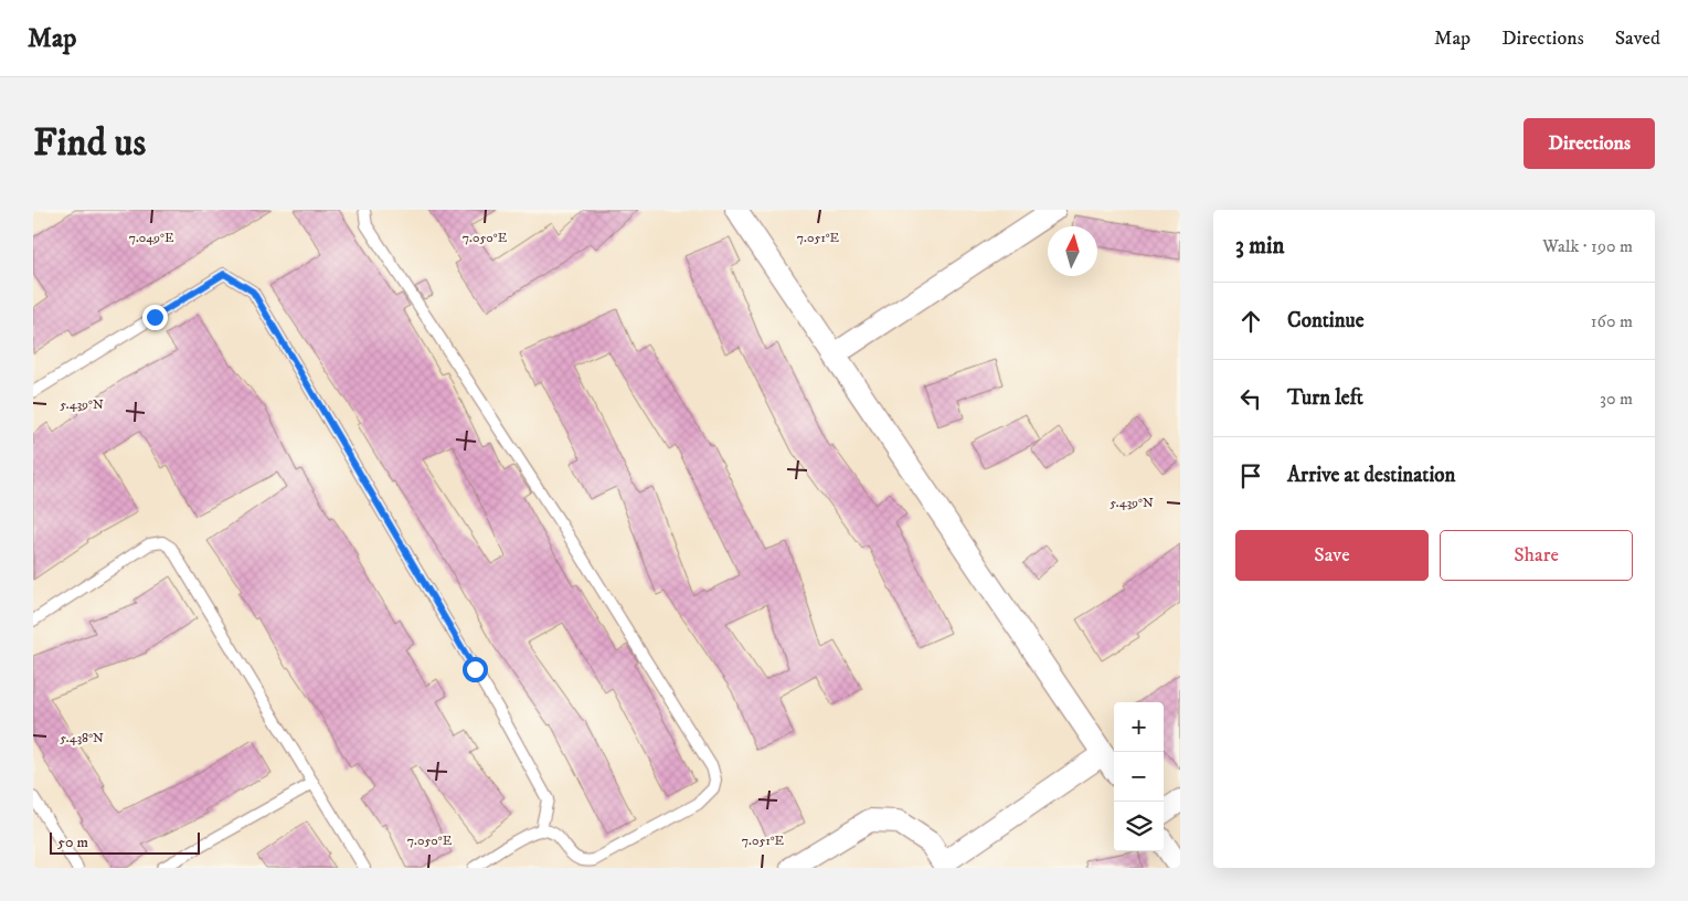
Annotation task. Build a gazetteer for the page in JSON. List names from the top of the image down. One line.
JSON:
{"scale_bar":"50 m","north":"top","page":{"header":"Map","nav":["Map","Directions","Saved"],"buttons":["Directions",["Save","Share"]],"title":"Find us","heading":["3 min","Walk · 190 m"],"list":[["Continue","160 m"],["Turn left","30 m"],"Arrive at destination"],"map_buttons":["+","−"],"scale":"50 m"},"coordinates":["7.049°E","7.050°E","7.051°E","5.439°N","5.438°N"]}
